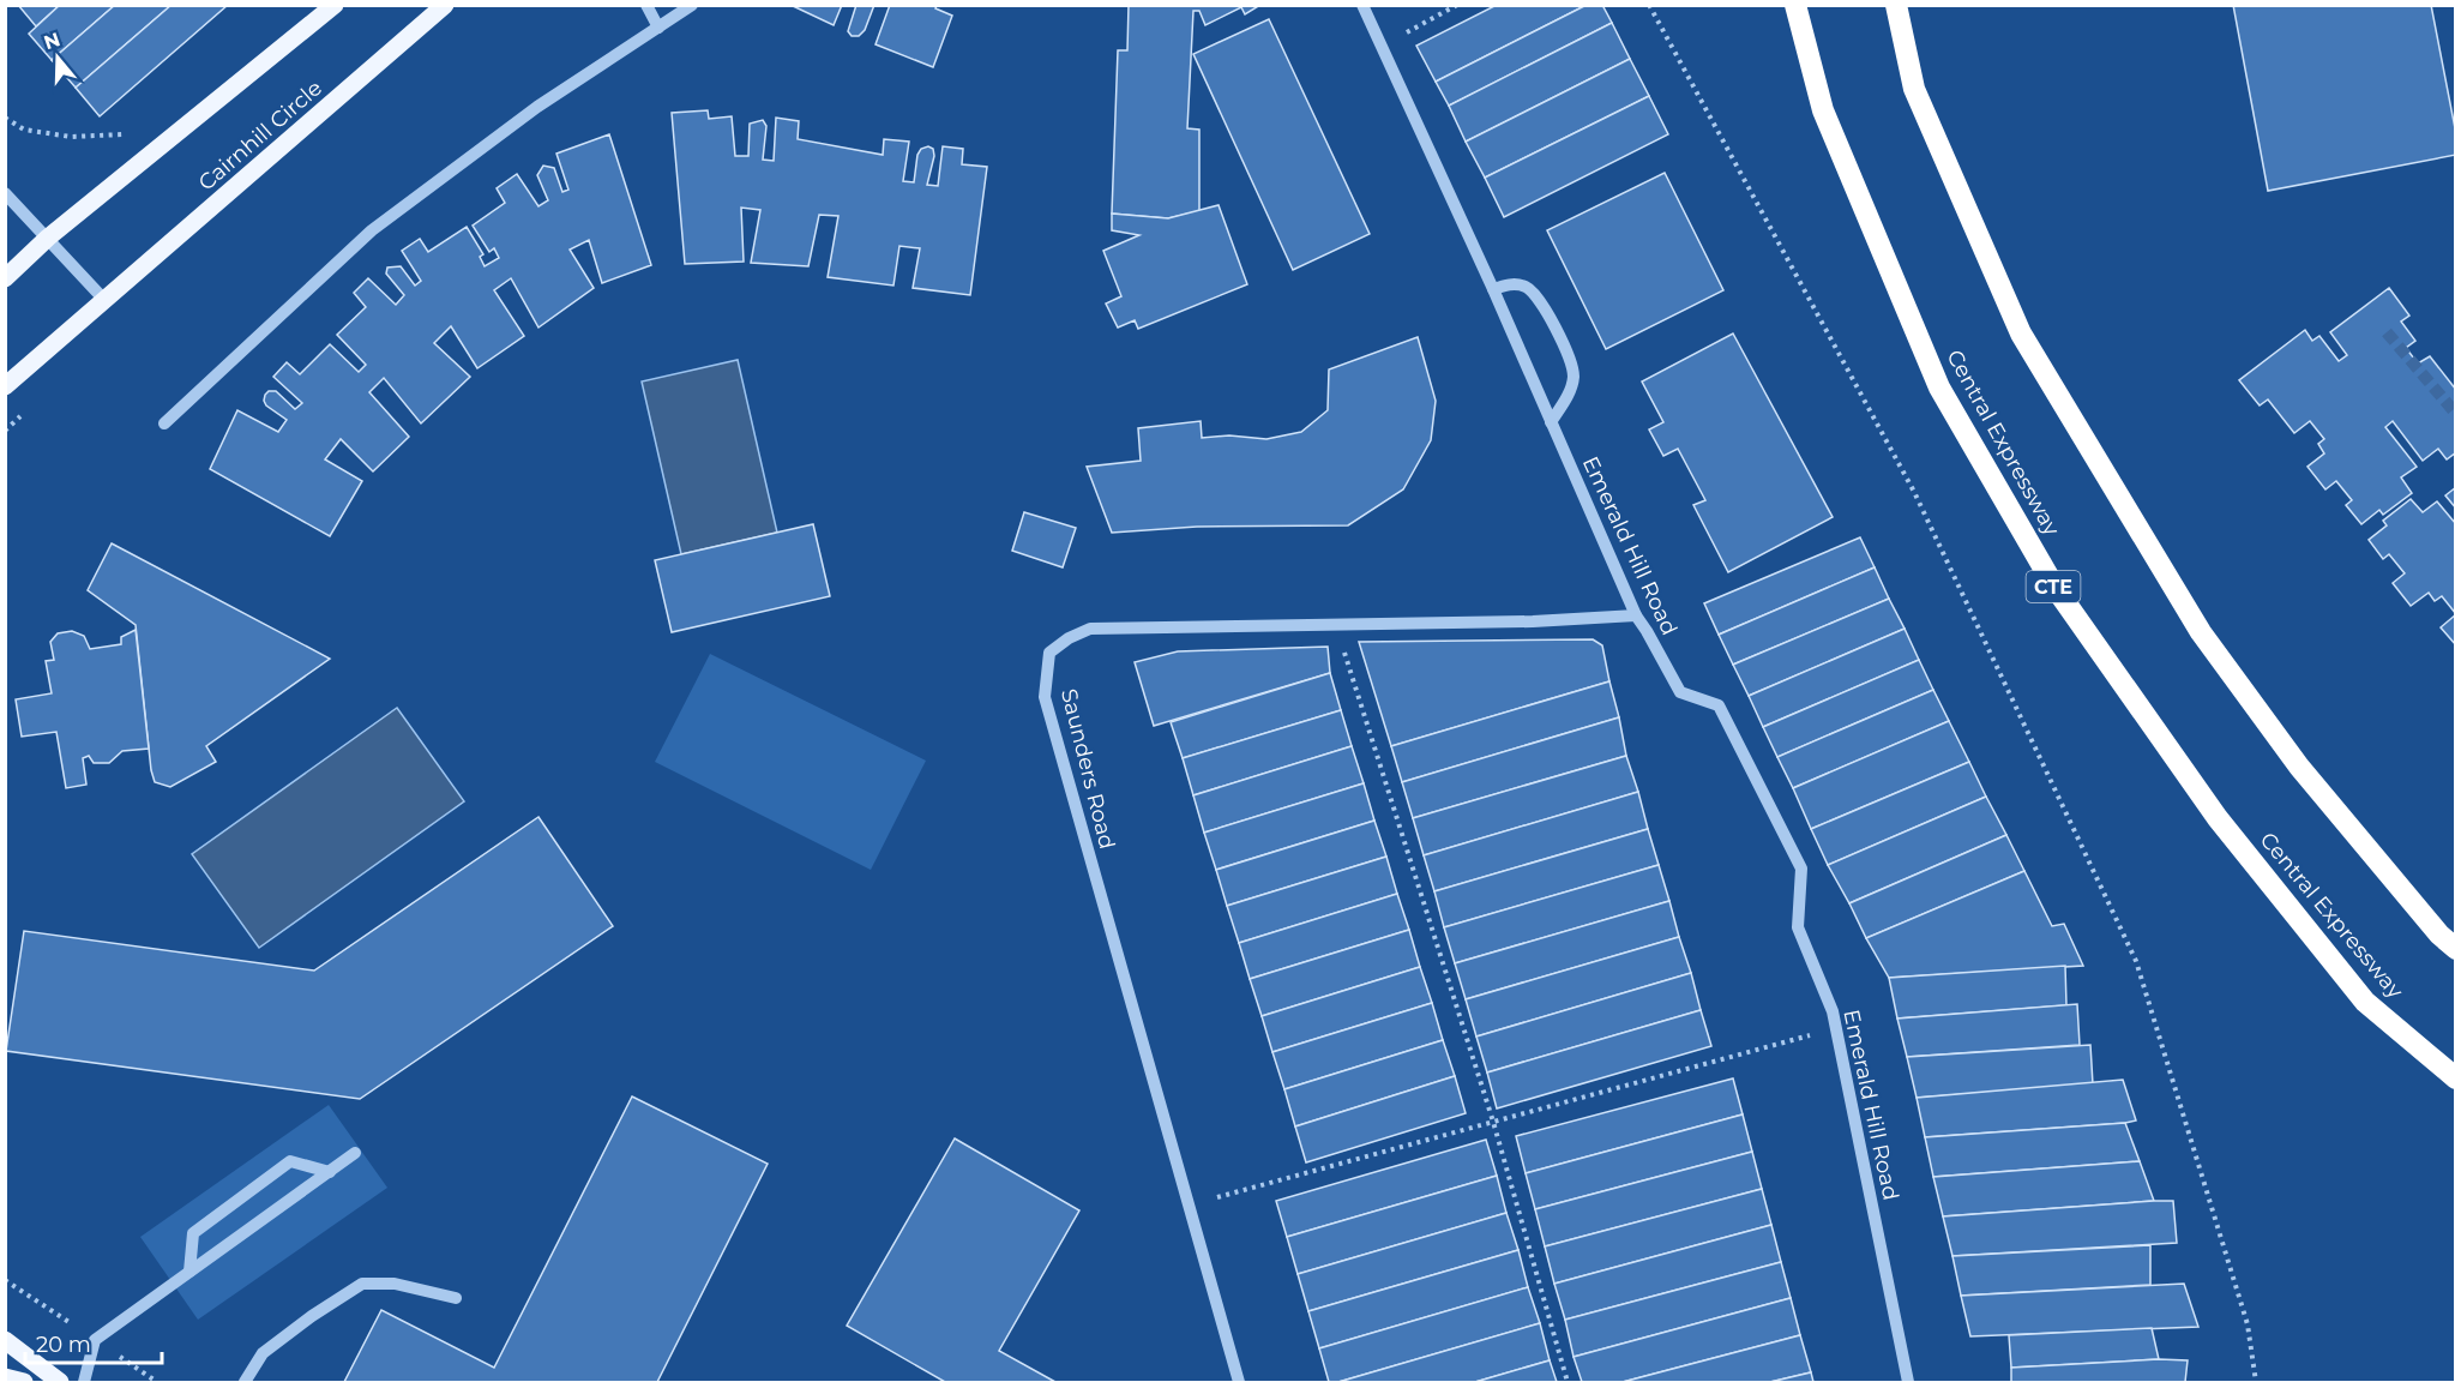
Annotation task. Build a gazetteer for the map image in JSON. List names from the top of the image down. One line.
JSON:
{"streets":{"highway":["Central Expressway","CTE"],"main road":["Cairnhill Circle"],"street":["Emerald Hill Road","Saunders Road"]},"crossings":[["Emerald Hill Road","Saunders Road"]],"scale_bar":"20 m","north":"top"}
